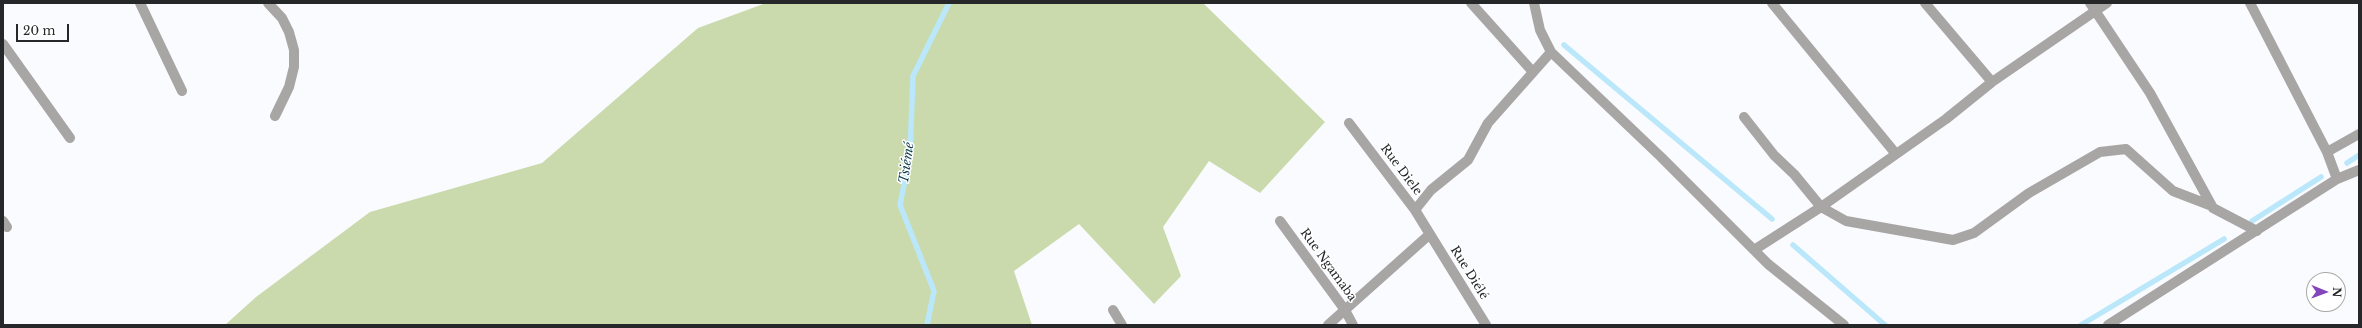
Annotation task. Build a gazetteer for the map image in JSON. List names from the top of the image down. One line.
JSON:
{"streets":{"street":["Rue Diele","Rue Ngamaba","Rue Diélé"]},"crossings":[["Rue Diele","Rue Diélé"]],"water":["Tsiémé"],"scale_bar":"20 m","north":"right"}
